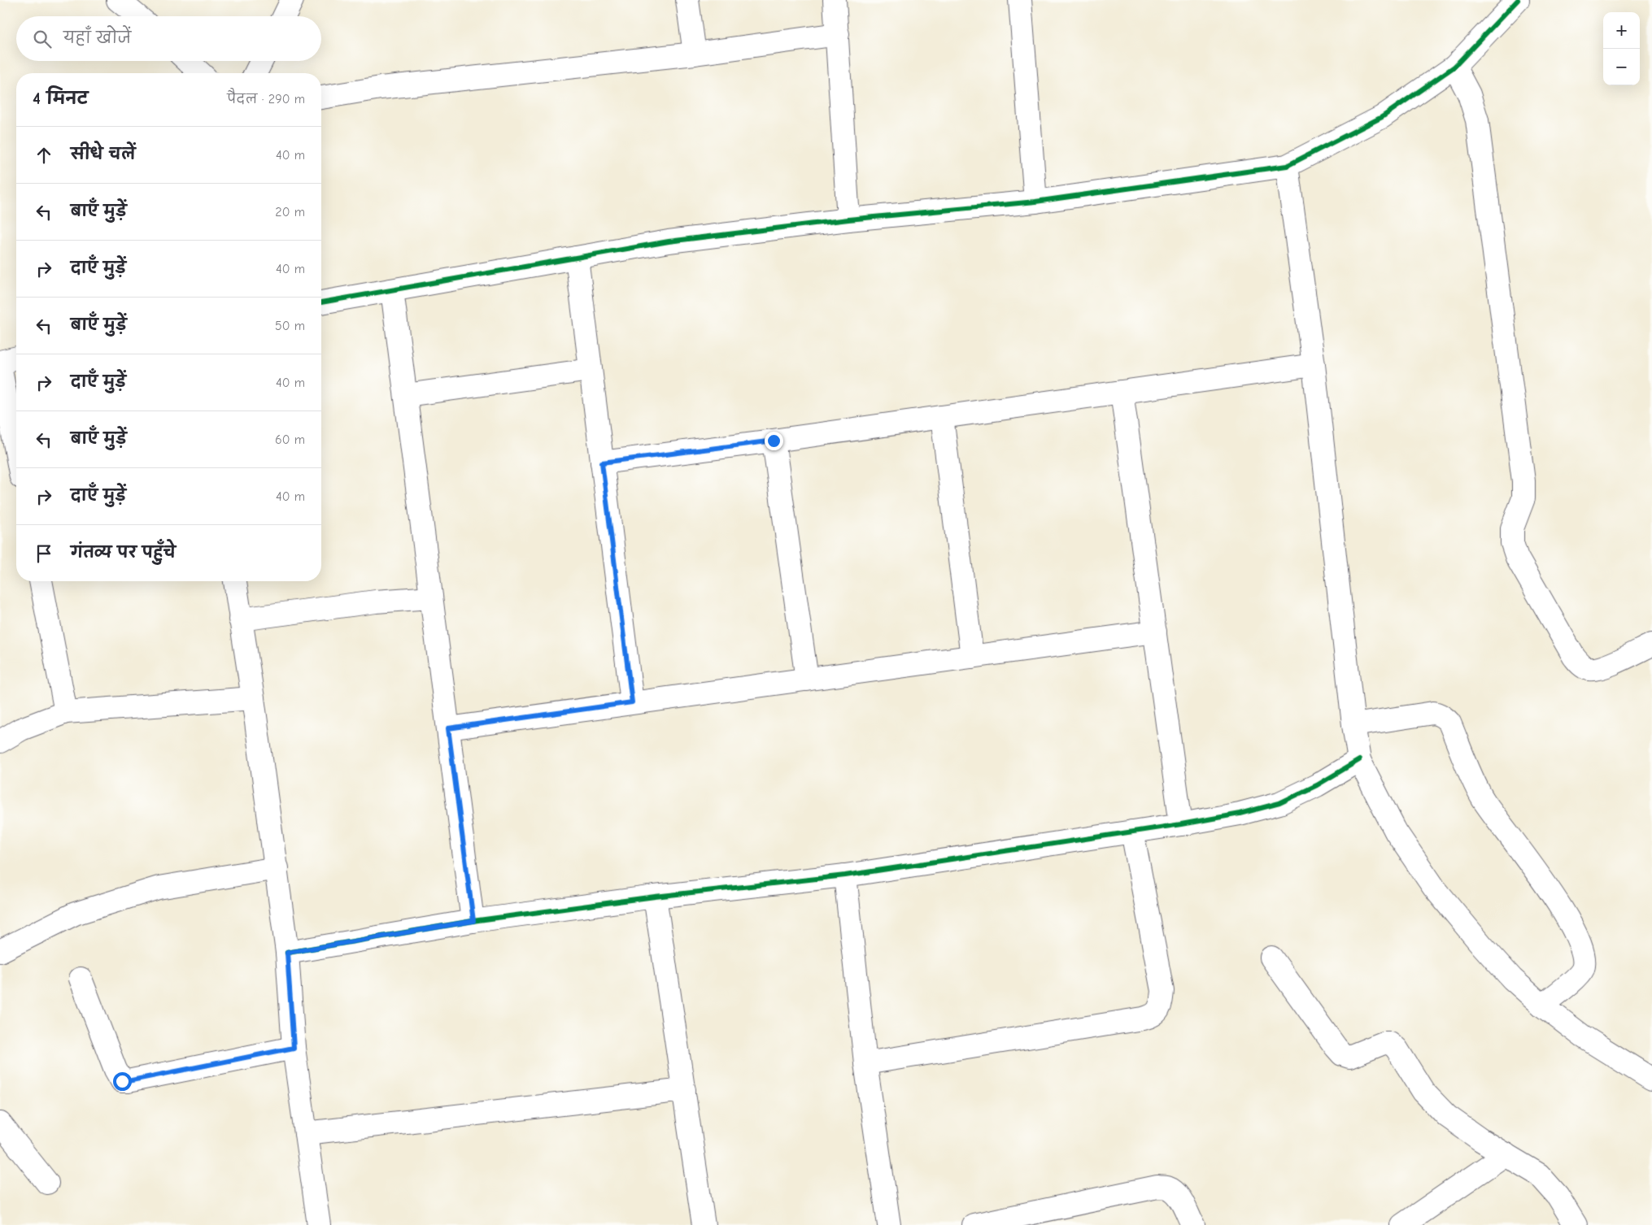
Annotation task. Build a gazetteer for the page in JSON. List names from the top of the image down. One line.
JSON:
{"page":{"map_buttons":["+","−"],"search":"यहाँ खोजें","heading":["4 मिनट","पैदल · 290 m"],"list":[["सीधे चलें","40 m"],["बाएँ मुड़ें","20 m"],["दाएँ मुड़ें","40 m"],["बाएँ मुड़ें","50 m"],["दाएँ मुड़ें","40 m"],["बाएँ मुड़ें","60 m"],["दाएँ मुड़ें","40 m"],"गंतव्य पर पहुँचे"]}}
